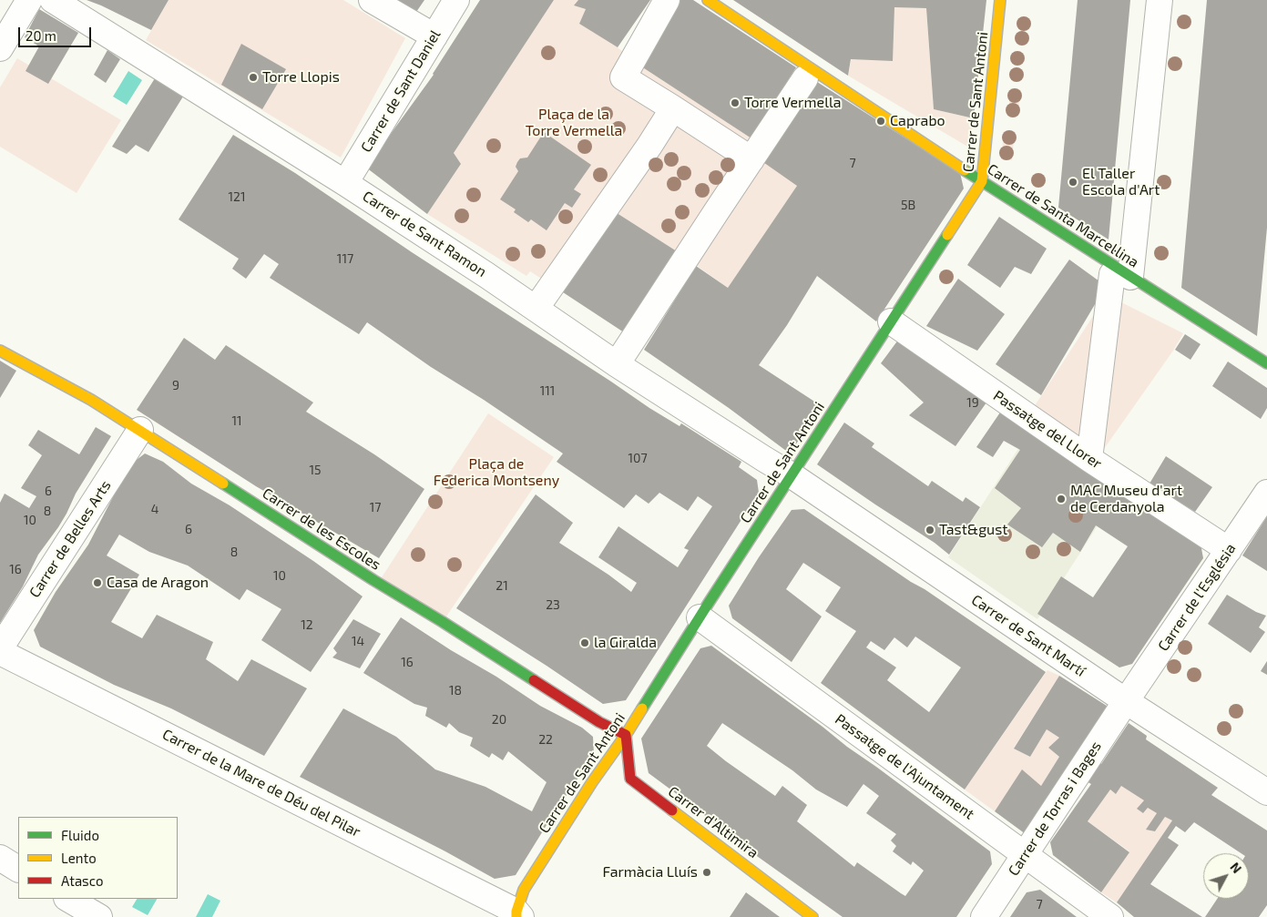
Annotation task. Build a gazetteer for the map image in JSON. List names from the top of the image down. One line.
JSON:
{"streets":{"street":["Carrer de Sant Daniel","Carrer de Sant Antoni","Carrer de Santa Marcel·lina","Carrer de Sant Ramon","Passatge del Llorer","Carrer de les Escoles","Carrer de Belles Arts","Carrer de l'Església","Carrer de Sant Martí","Passatge de l'Ajuntament","Carrer de la Mare de Déu del Pilar","Carrer de Torras i Bages","Carrer d'Altimira"]},"crossings":[["Carrer de Sant Daniel","Carrer de Sant Ramon"],["Carrer de Sant Antoni","Carrer de Santa Marcel·lina"],["Carrer de Sant Antoni","Carrer de Sant Ramon"],["Carrer de Sant Antoni","Passatge del Llorer"],["Carrer de Sant Antoni","Carrer de les Escoles"],["Carrer de Sant Antoni","Carrer de Sant Martí"],["Carrer de Sant Antoni","Passatge de l'Ajuntament"],["Carrer de Sant Antoni","Carrer de la Mare de Déu del Pilar"],["Carrer de Sant Antoni","Carrer d'Altimira"],["Carrer de Sant Ramon","Carrer de Sant Martí"],["Passatge del Llorer","Carrer de l'Església"],["Carrer de les Escoles","Carrer de Belles Arts"],["Carrer de les Escoles","Carrer d'Altimira"],["Carrer de l'Església","Carrer de Sant Martí"],["Carrer de l'Església","Carrer de Torras i Bages"],["Carrer de Sant Martí","Carrer de Torras i Bages"],["Passatge de l'Ajuntament","Carrer de Torras i Bages"]],"parks":["Plaça de la Torre Vermella","Plaça de Federica Montseny"],"places":["Torre Llopis","Torre Vermella","Caprabo","El Taller Escola d'Art","MAC Museu d'art de Cerdanyola","Tast&gust","Casa de Aragon","la Giralda","Farmàcia Lluís"],"house_numbers":["7","121","5B","117","9","111","19","11","107","15","6","17","4","8","10","6","8","16","10","21","23","12","14","16","18","20","22","7"],"legend":["Fluido","Lento","Atasco"],"scale_bar":"20 m","north":"top right"}
